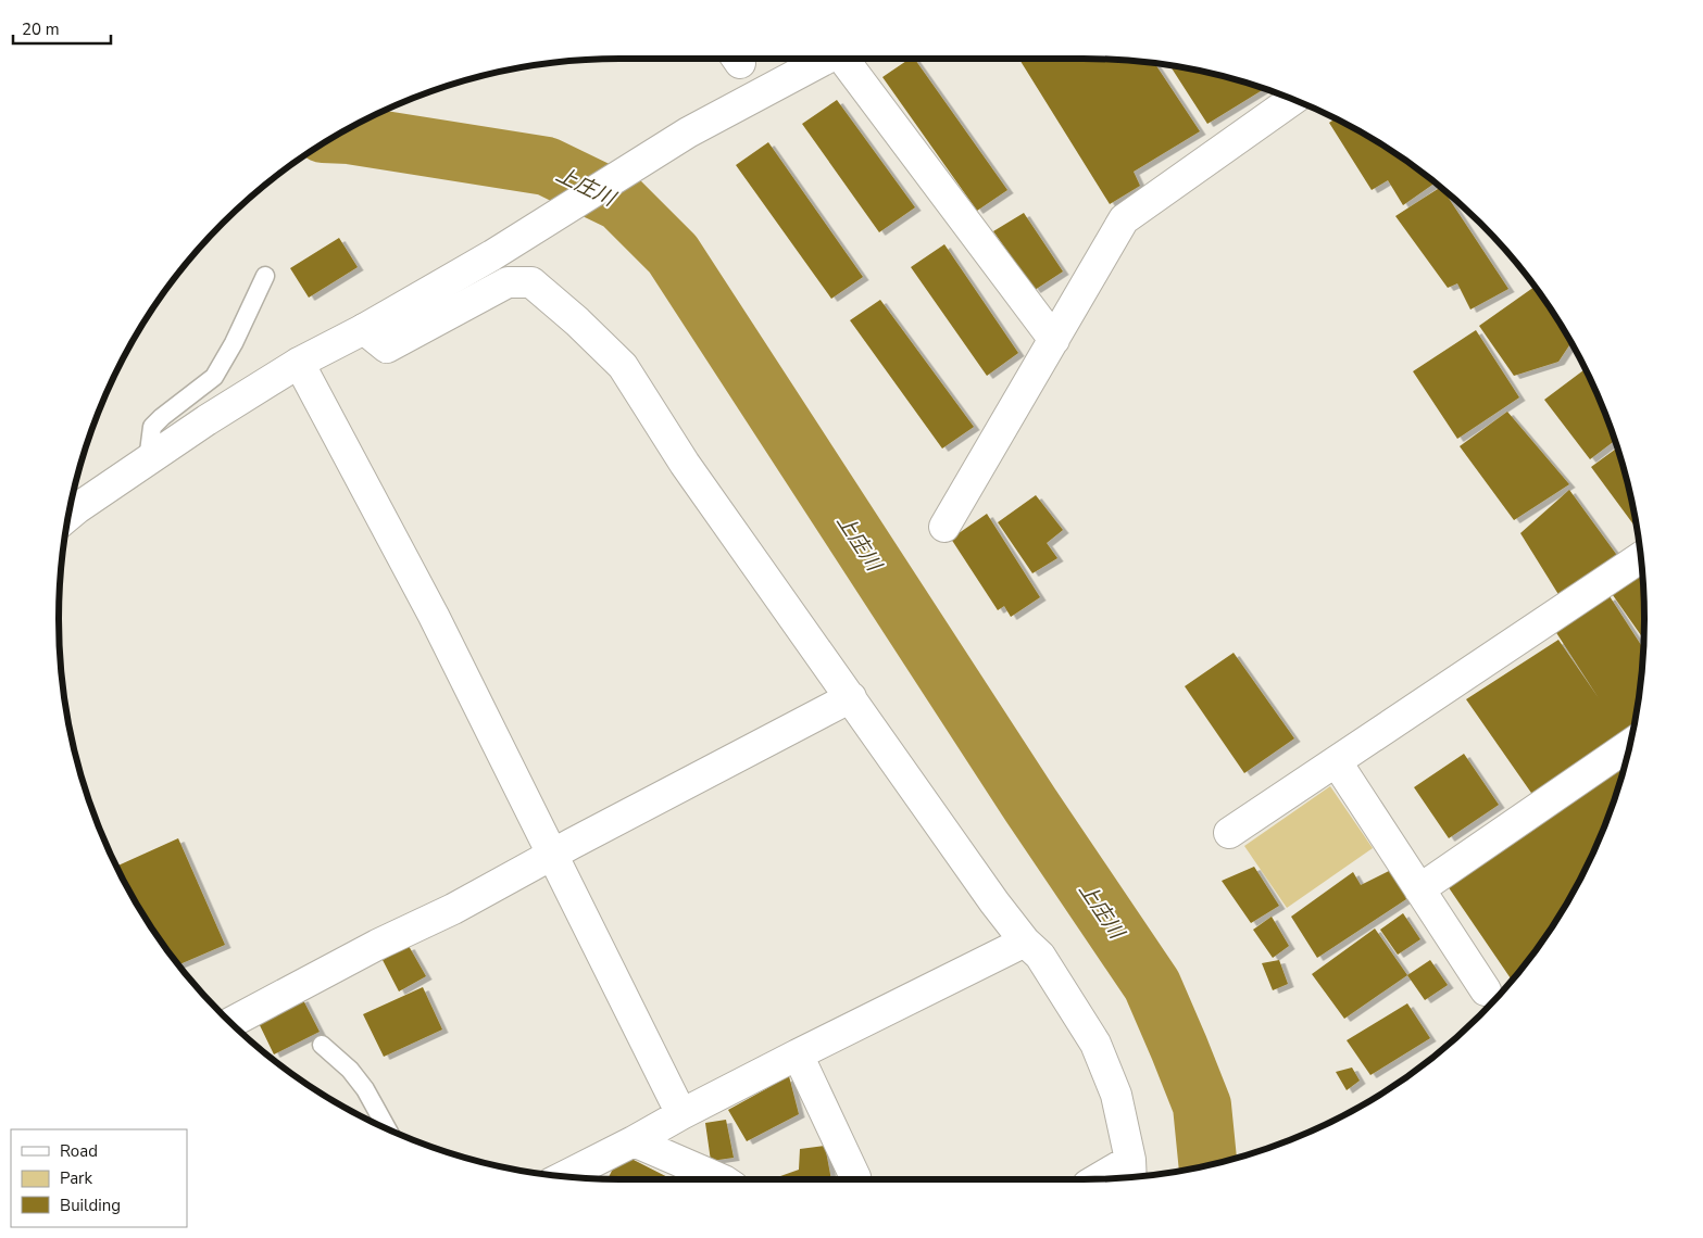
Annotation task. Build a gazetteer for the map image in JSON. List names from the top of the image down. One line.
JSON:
{"water":["上庄川"],"legend":["Road","Park","Building"],"scale_bar":"20 m"}
